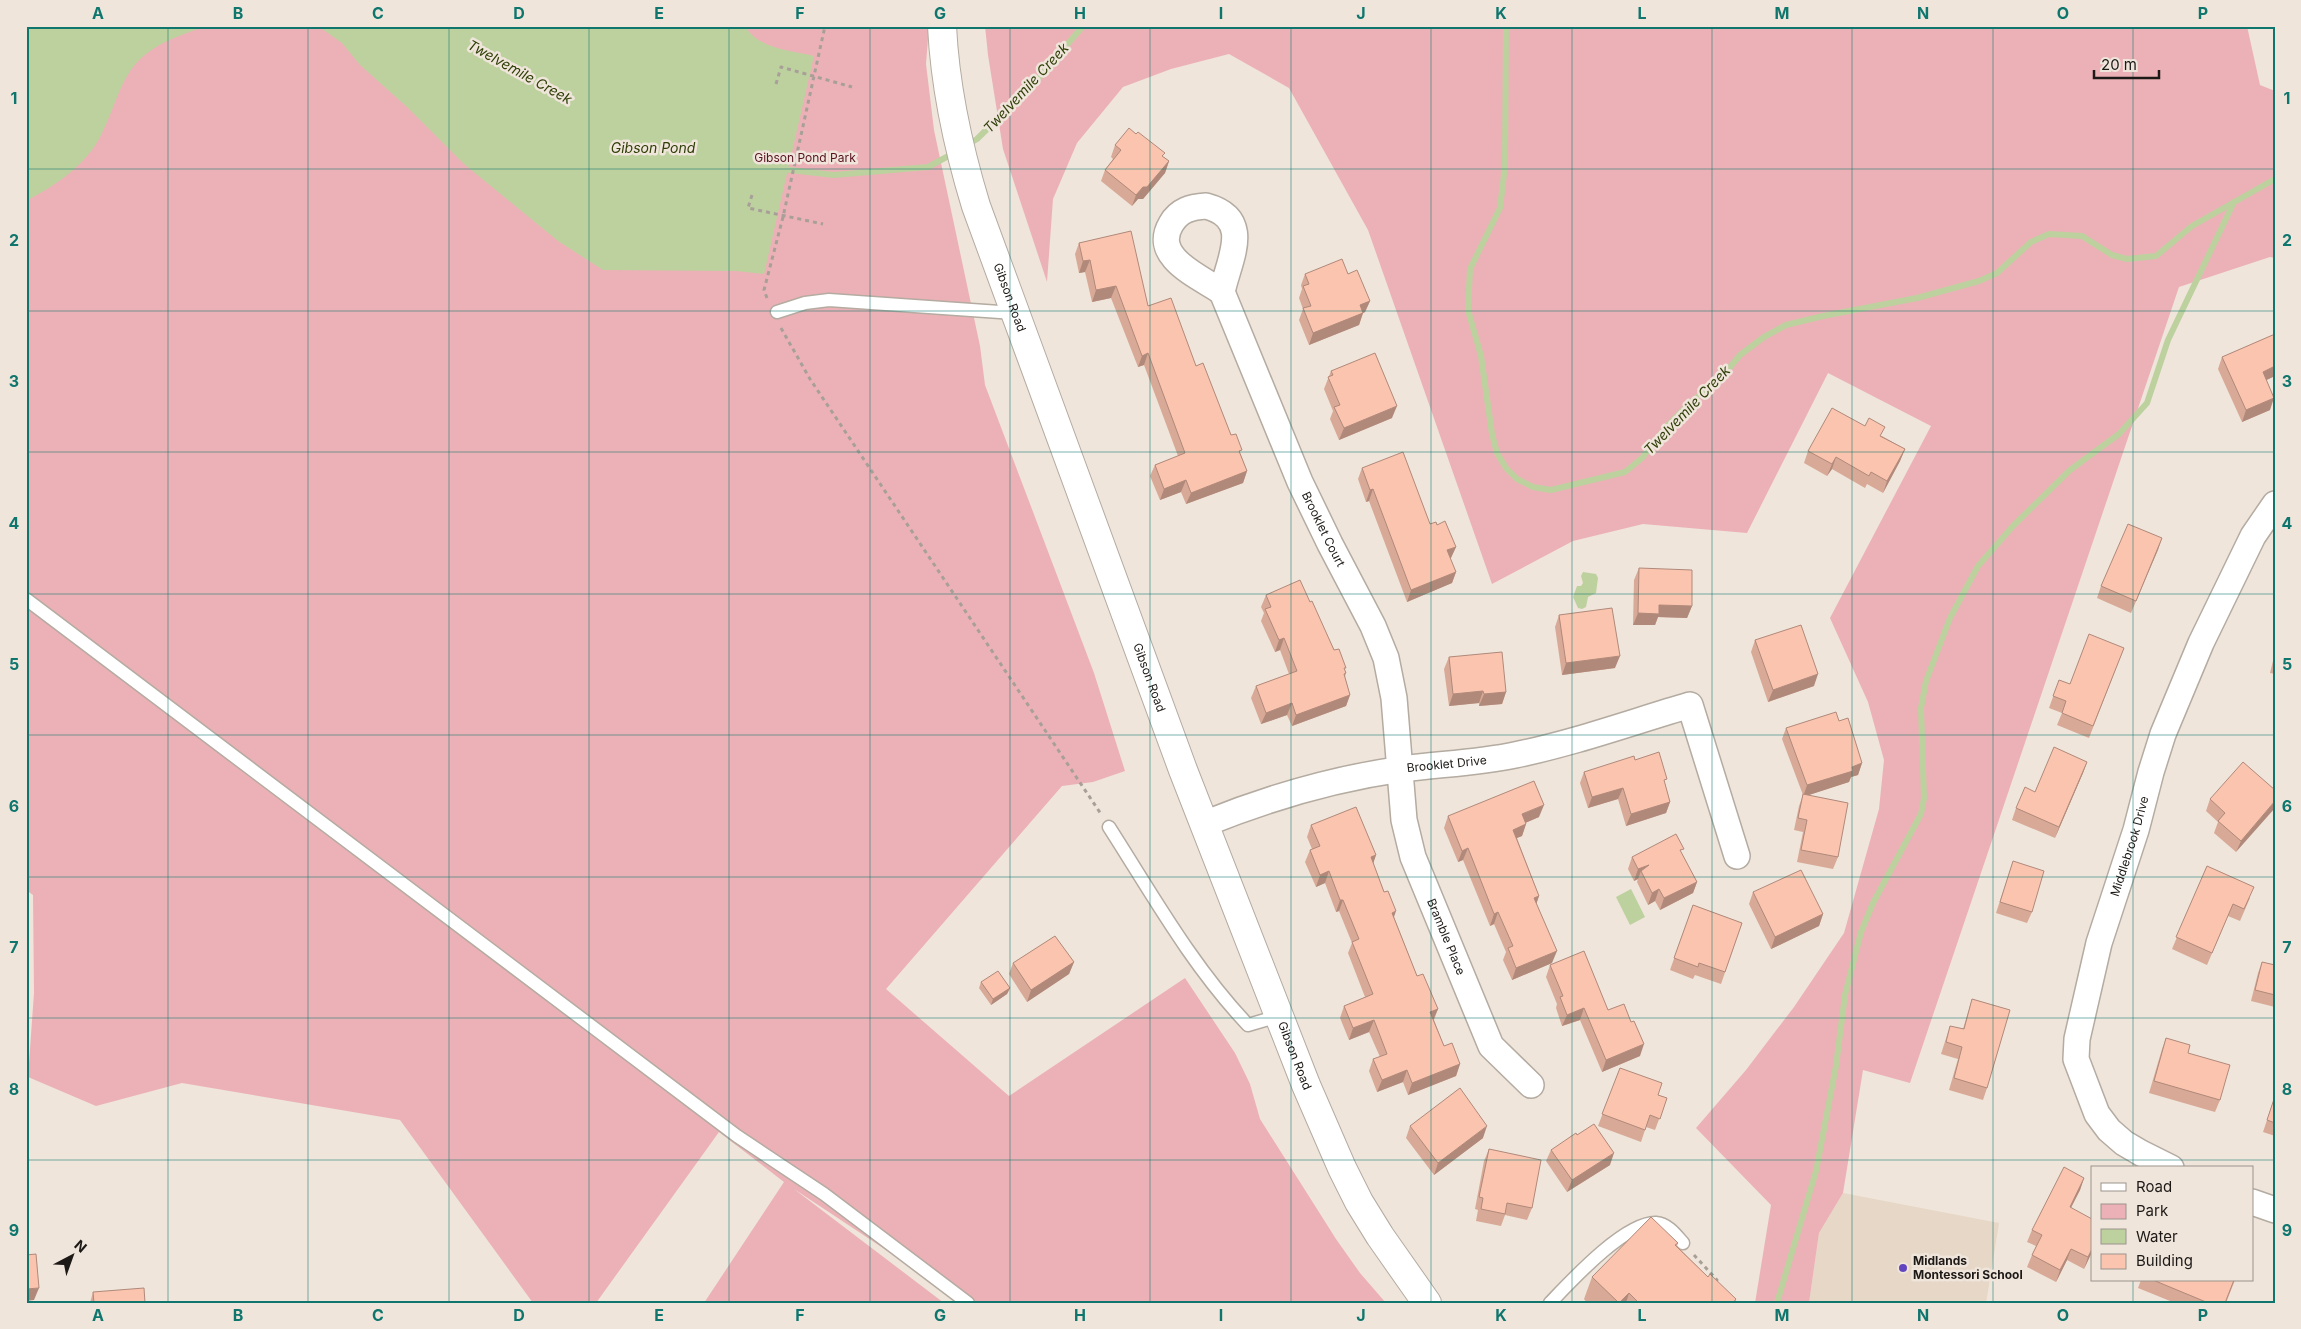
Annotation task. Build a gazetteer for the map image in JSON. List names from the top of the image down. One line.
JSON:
{"streets":{"street":["Gibson Road","Brooklet Court","Brooklet Drive","Middlebrook Drive","Bramble Place"]},"crossings":[["Gibson Road","Brooklet Drive"],["Brooklet Court","Brooklet Drive"],["Brooklet Court","Bramble Place"],["Brooklet Drive","Bramble Place"]],"water":["Twelvemile Creek","Gibson Pond"],"parks":["Gibson Pond Park"],"places":["Midlands Montessori School"],"legend":["Road","Park","Water","Building"],"scale_bar":"20 m","north":"top right","grid":{"columns":["A","B","C","D","E","F","G","H","I","J","K","L","M","N","O","P"],"rows":["1","2","3","4","5","6","7","8","9"]}}
